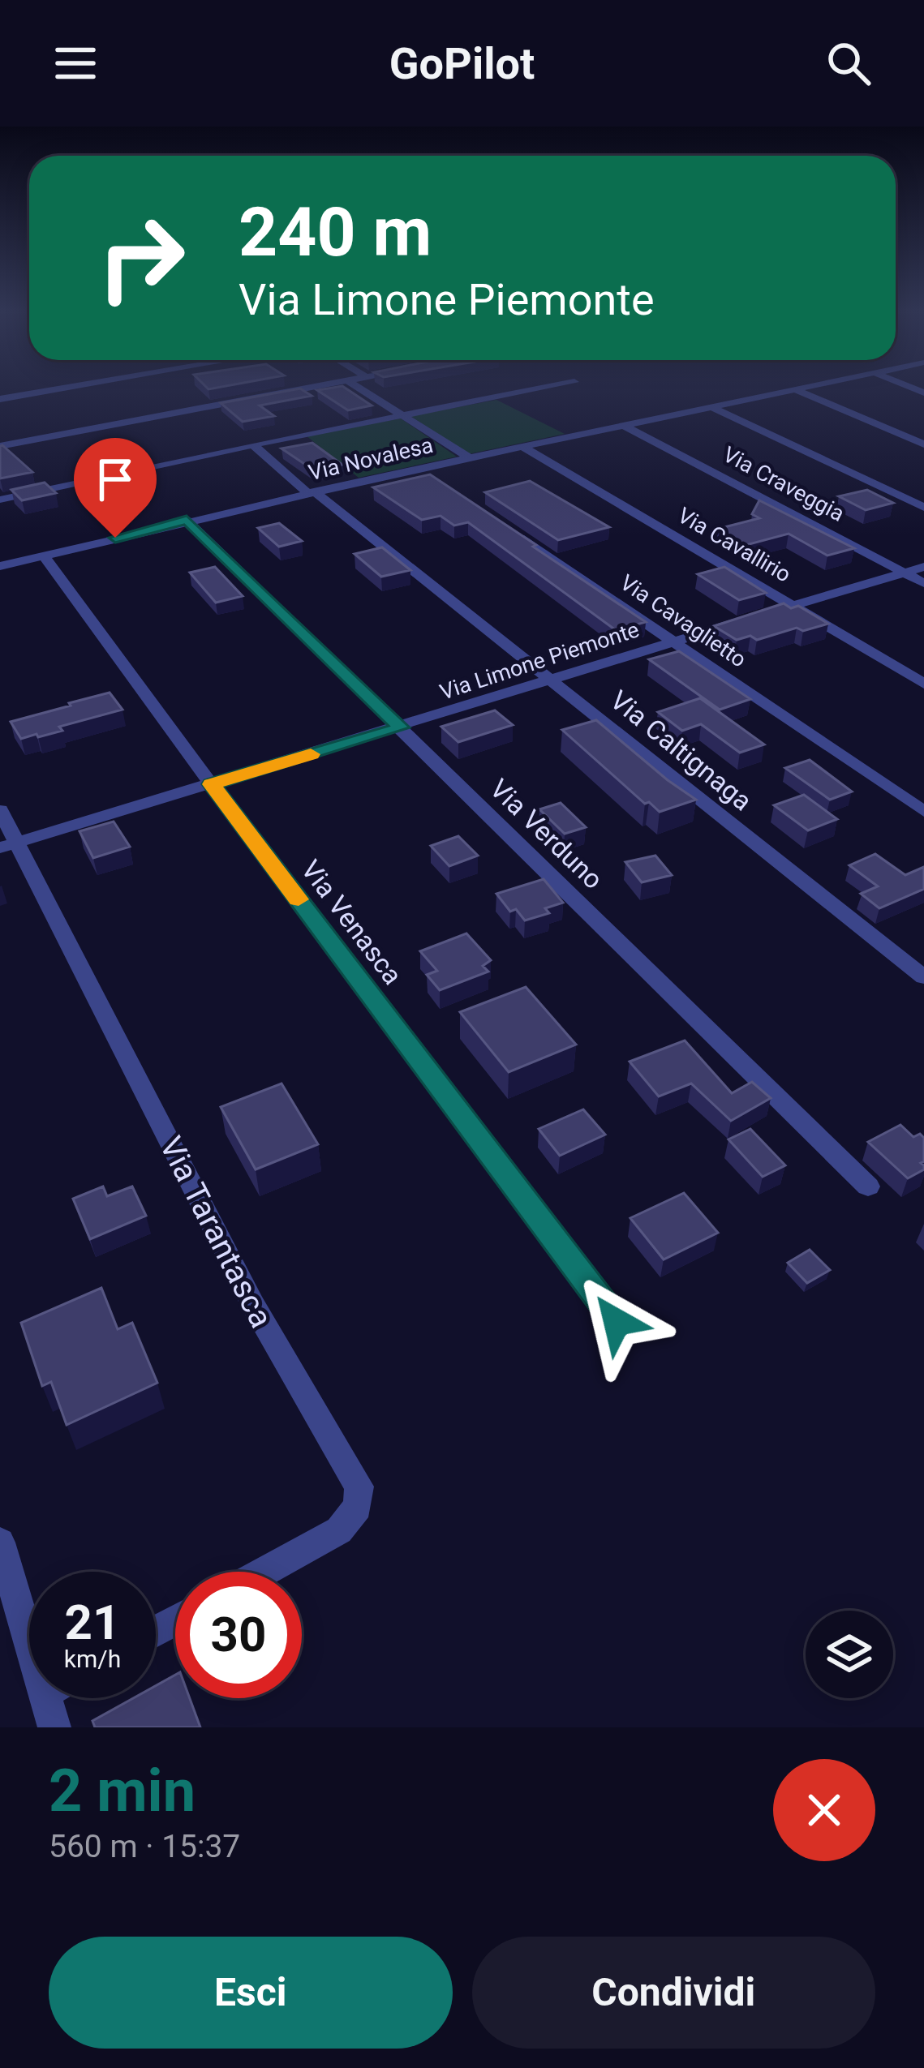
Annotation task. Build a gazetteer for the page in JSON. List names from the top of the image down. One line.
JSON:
{"streets":{"street":["Via Novalesa","Via Craveggia","Via Cavallirio","Via Cavaglietto","Via Limone Piemonte","Via Caltignaga","Via Verduno","Via Venasca","Via Tarantasca"]},"crossings":[["Via Novalesa","Via Craveggia"],["Via Novalesa","Via Cavallirio"],["Via Novalesa","Via Caltignaga"],["Via Novalesa","Via Verduno"],["Via Novalesa","Via Venasca"],["Via Craveggia","Via Limone Piemonte"],["Via Cavallirio","Via Limone Piemonte"],["Via Cavaglietto","Via Limone Piemonte"],["Via Limone Piemonte","Via Caltignaga"],["Via Limone Piemonte","Via Verduno"],["Via Limone Piemonte","Via Venasca"],["Via Limone Piemonte","Via Tarantasca"]],"page":{"header":"GoPilot","turn":["240 m","Via Limone Piemonte"],"speed":"21 km/h","limit":"30","heading":["2 min","560 m · 15:37"],"buttons":["Esci","Condividi"]}}
